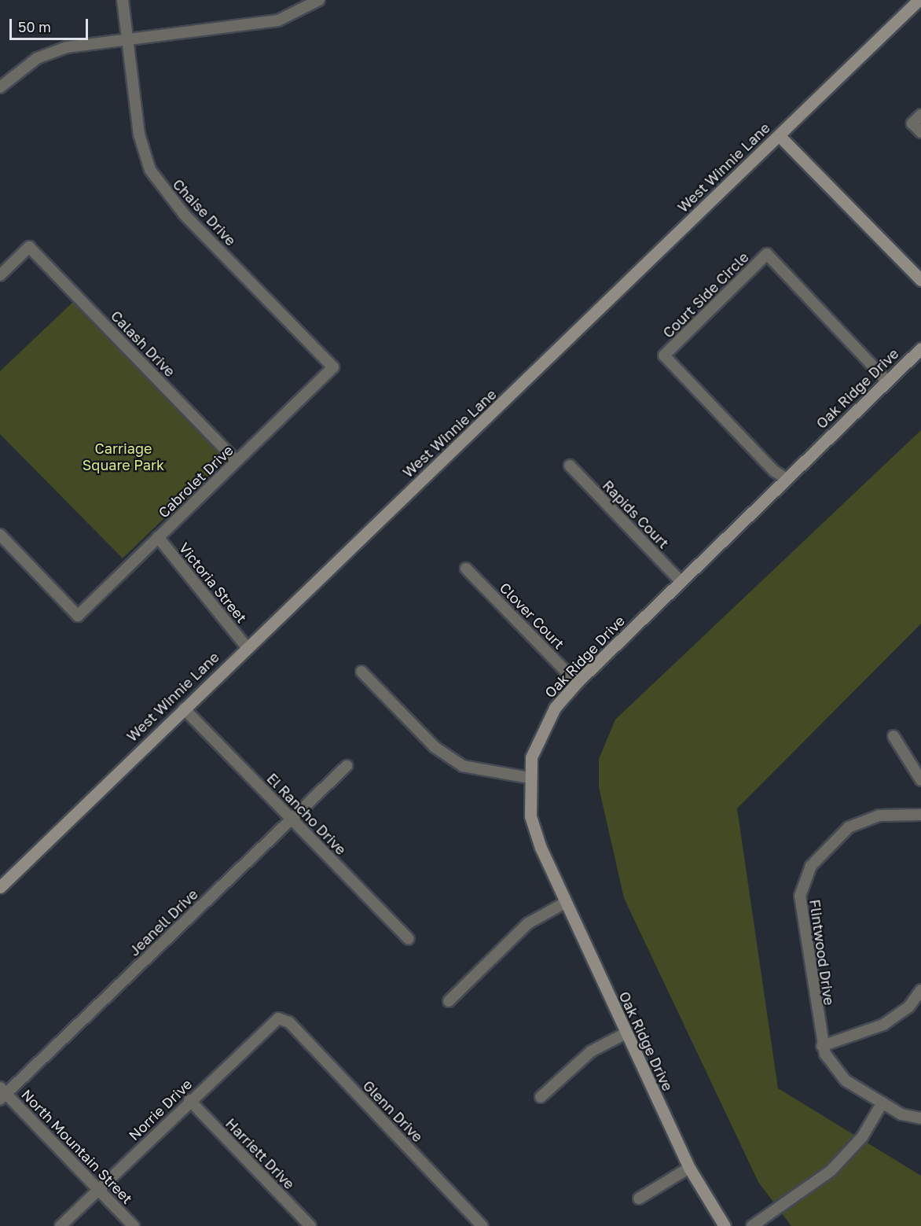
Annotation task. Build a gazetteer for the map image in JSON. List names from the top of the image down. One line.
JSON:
{"streets":{"street":["West Winnie Lane","Chaise Drive","Court Side Circle","Calash Drive","Oak Ridge Drive","Cabrolet Drive","Rapids Court","Victoria Street","Clover Court","El Rancho Drive","Jeanell Drive","Flintwood Drive","Norrie Drive","Glenn Drive","North Mountain Street","Harriett Drive"]},"crossings":[["West Winnie Lane","Victoria Street"],["West Winnie Lane","El Rancho Drive"],["Chaise Drive","Cabrolet Drive"],["Court Side Circle","Oak Ridge Drive"],["Calash Drive","Cabrolet Drive"],["Oak Ridge Drive","Rapids Court"],["Oak Ridge Drive","Clover Court"],["Cabrolet Drive","Victoria Street"],["El Rancho Drive","Jeanell Drive"],["Jeanell Drive","North Mountain Street"],["Norrie Drive","Glenn Drive"],["Norrie Drive","North Mountain Street"],["Norrie Drive","Harriett Drive"]],"parks":["Carriage Square Park"],"scale_bar":"50 m"}
